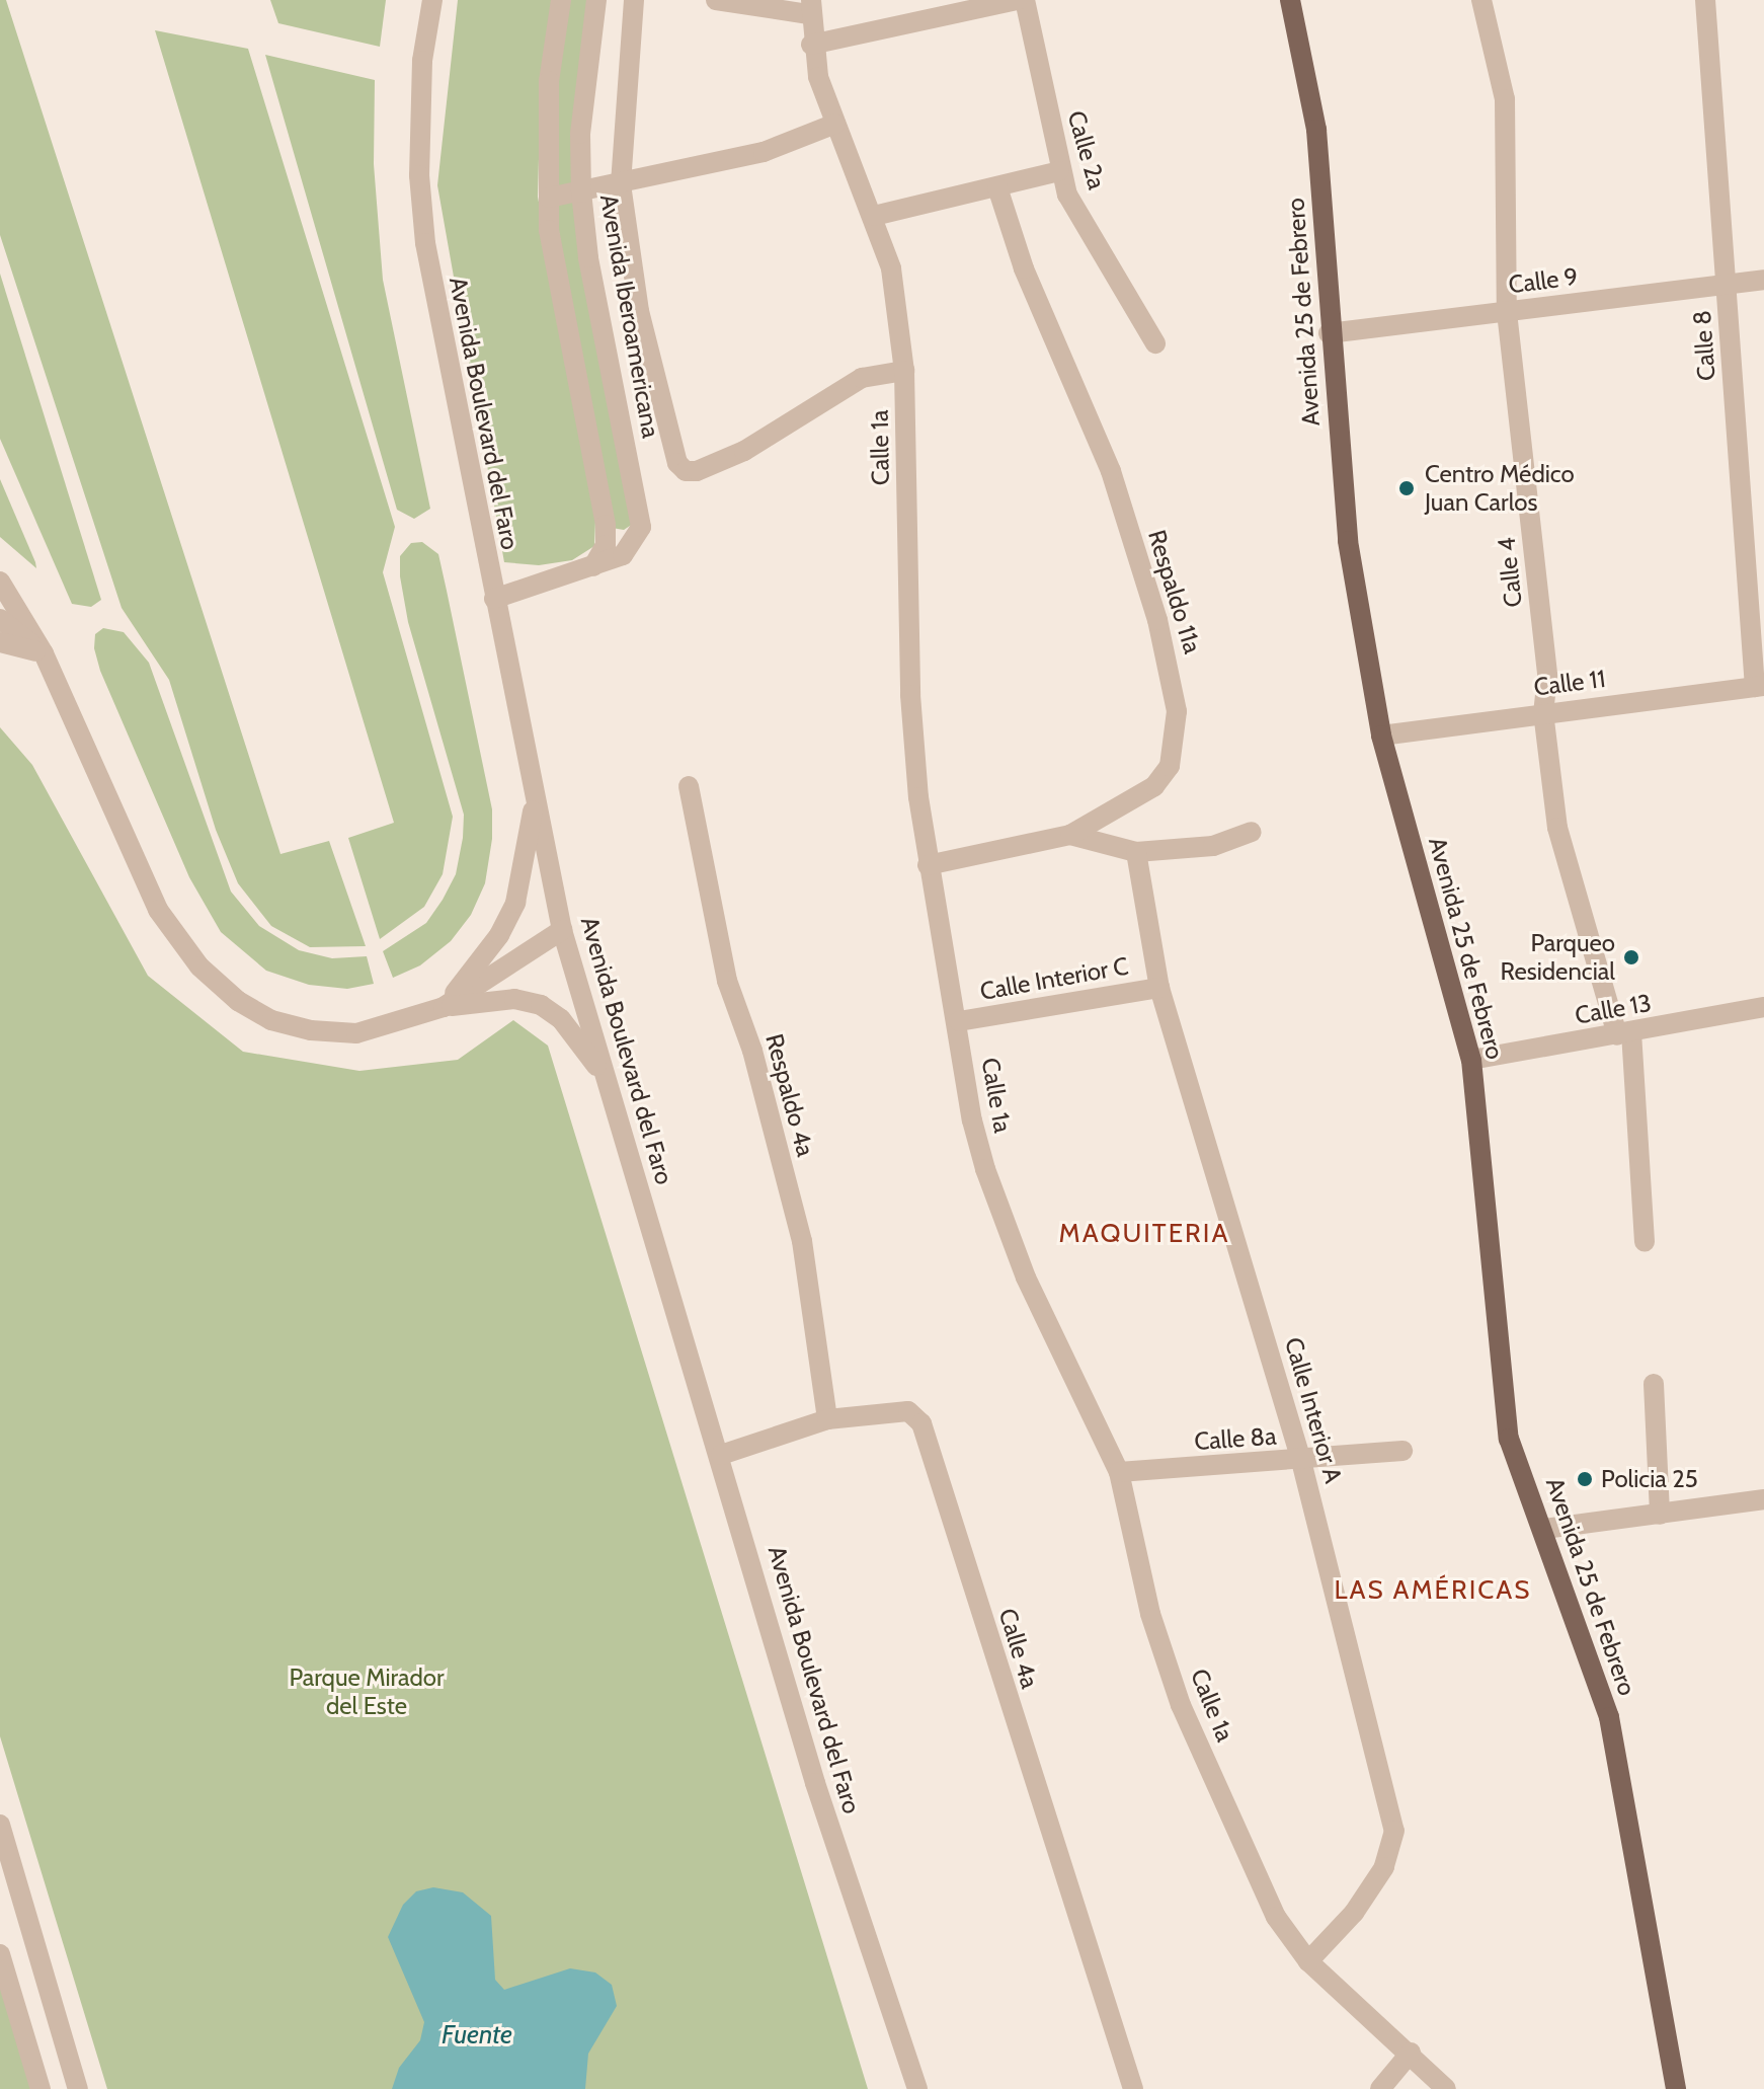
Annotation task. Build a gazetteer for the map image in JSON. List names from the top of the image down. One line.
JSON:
{"streets":{"main road":["Avenida 25 de Febrero"],"street":["Calle 2a","Calle 9","Avenida Iberoamericana","Calle 8","Avenida Boulevard del Faro","Calle 1a","Calle 4","Respaldo 11a","Calle 11","Calle Interior C","Calle 13","Respaldo 4a","Calle Interior A","Calle 8a","Calle 4a"]},"crossings":[["Calle 9","Avenida 25 de Febrero"],["Calle 9","Calle 8"],["Calle 9","Calle 4"],["Avenida 25 de Febrero","Calle 11"],["Avenida 25 de Febrero","Calle 13"],["Avenida Iberoamericana","Avenida Boulevard del Faro"],["Calle 8","Calle 11"],["Avenida Boulevard del Faro","Calle 4a"],["Calle 1a","Respaldo 11a"],["Calle 1a","Calle Interior C"],["Calle 1a","Calle Interior A"],["Calle 1a","Calle 8a"],["Calle 4","Calle 11"],["Calle 4","Calle 13"],["Calle Interior C","Calle Interior A"],["Respaldo 4a","Calle 4a"],["Calle Interior A","Calle 8a"]],"districts":["MAQUITERIA","LAS AMÉRICAS"],"water":["Fuente"],"parks":["Parque Mirador del Este"],"places":["Centro Médico Juan Carlos","Parqueo Residencial","Policia 25"]}
